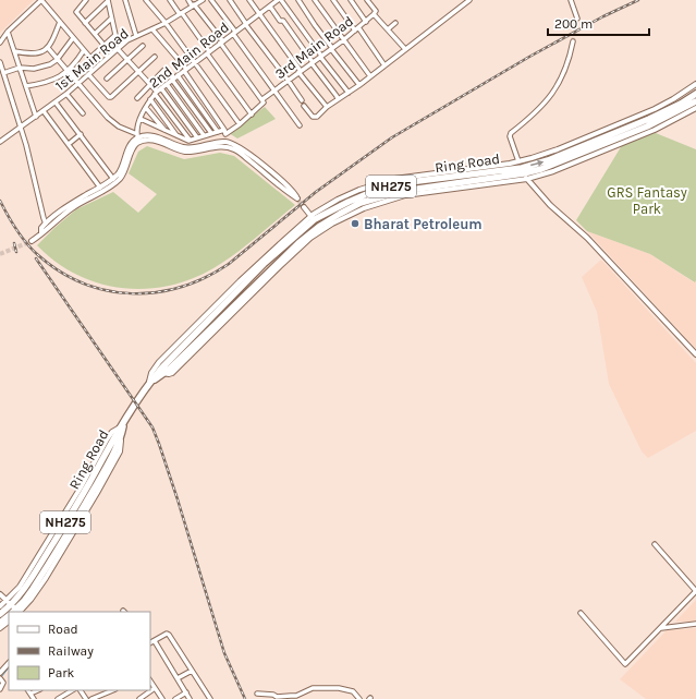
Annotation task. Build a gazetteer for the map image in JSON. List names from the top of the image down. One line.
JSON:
{"streets":{"highway":["Ring Road","NH275"],"street":["3rd Main Road","2nd Main Road","1st Main Road"]},"parks":["GRS Fantasy Park"],"places":["Bharat Petroleum"],"legend":["Road","Railway","Park"],"scale_bar":"200 m"}
